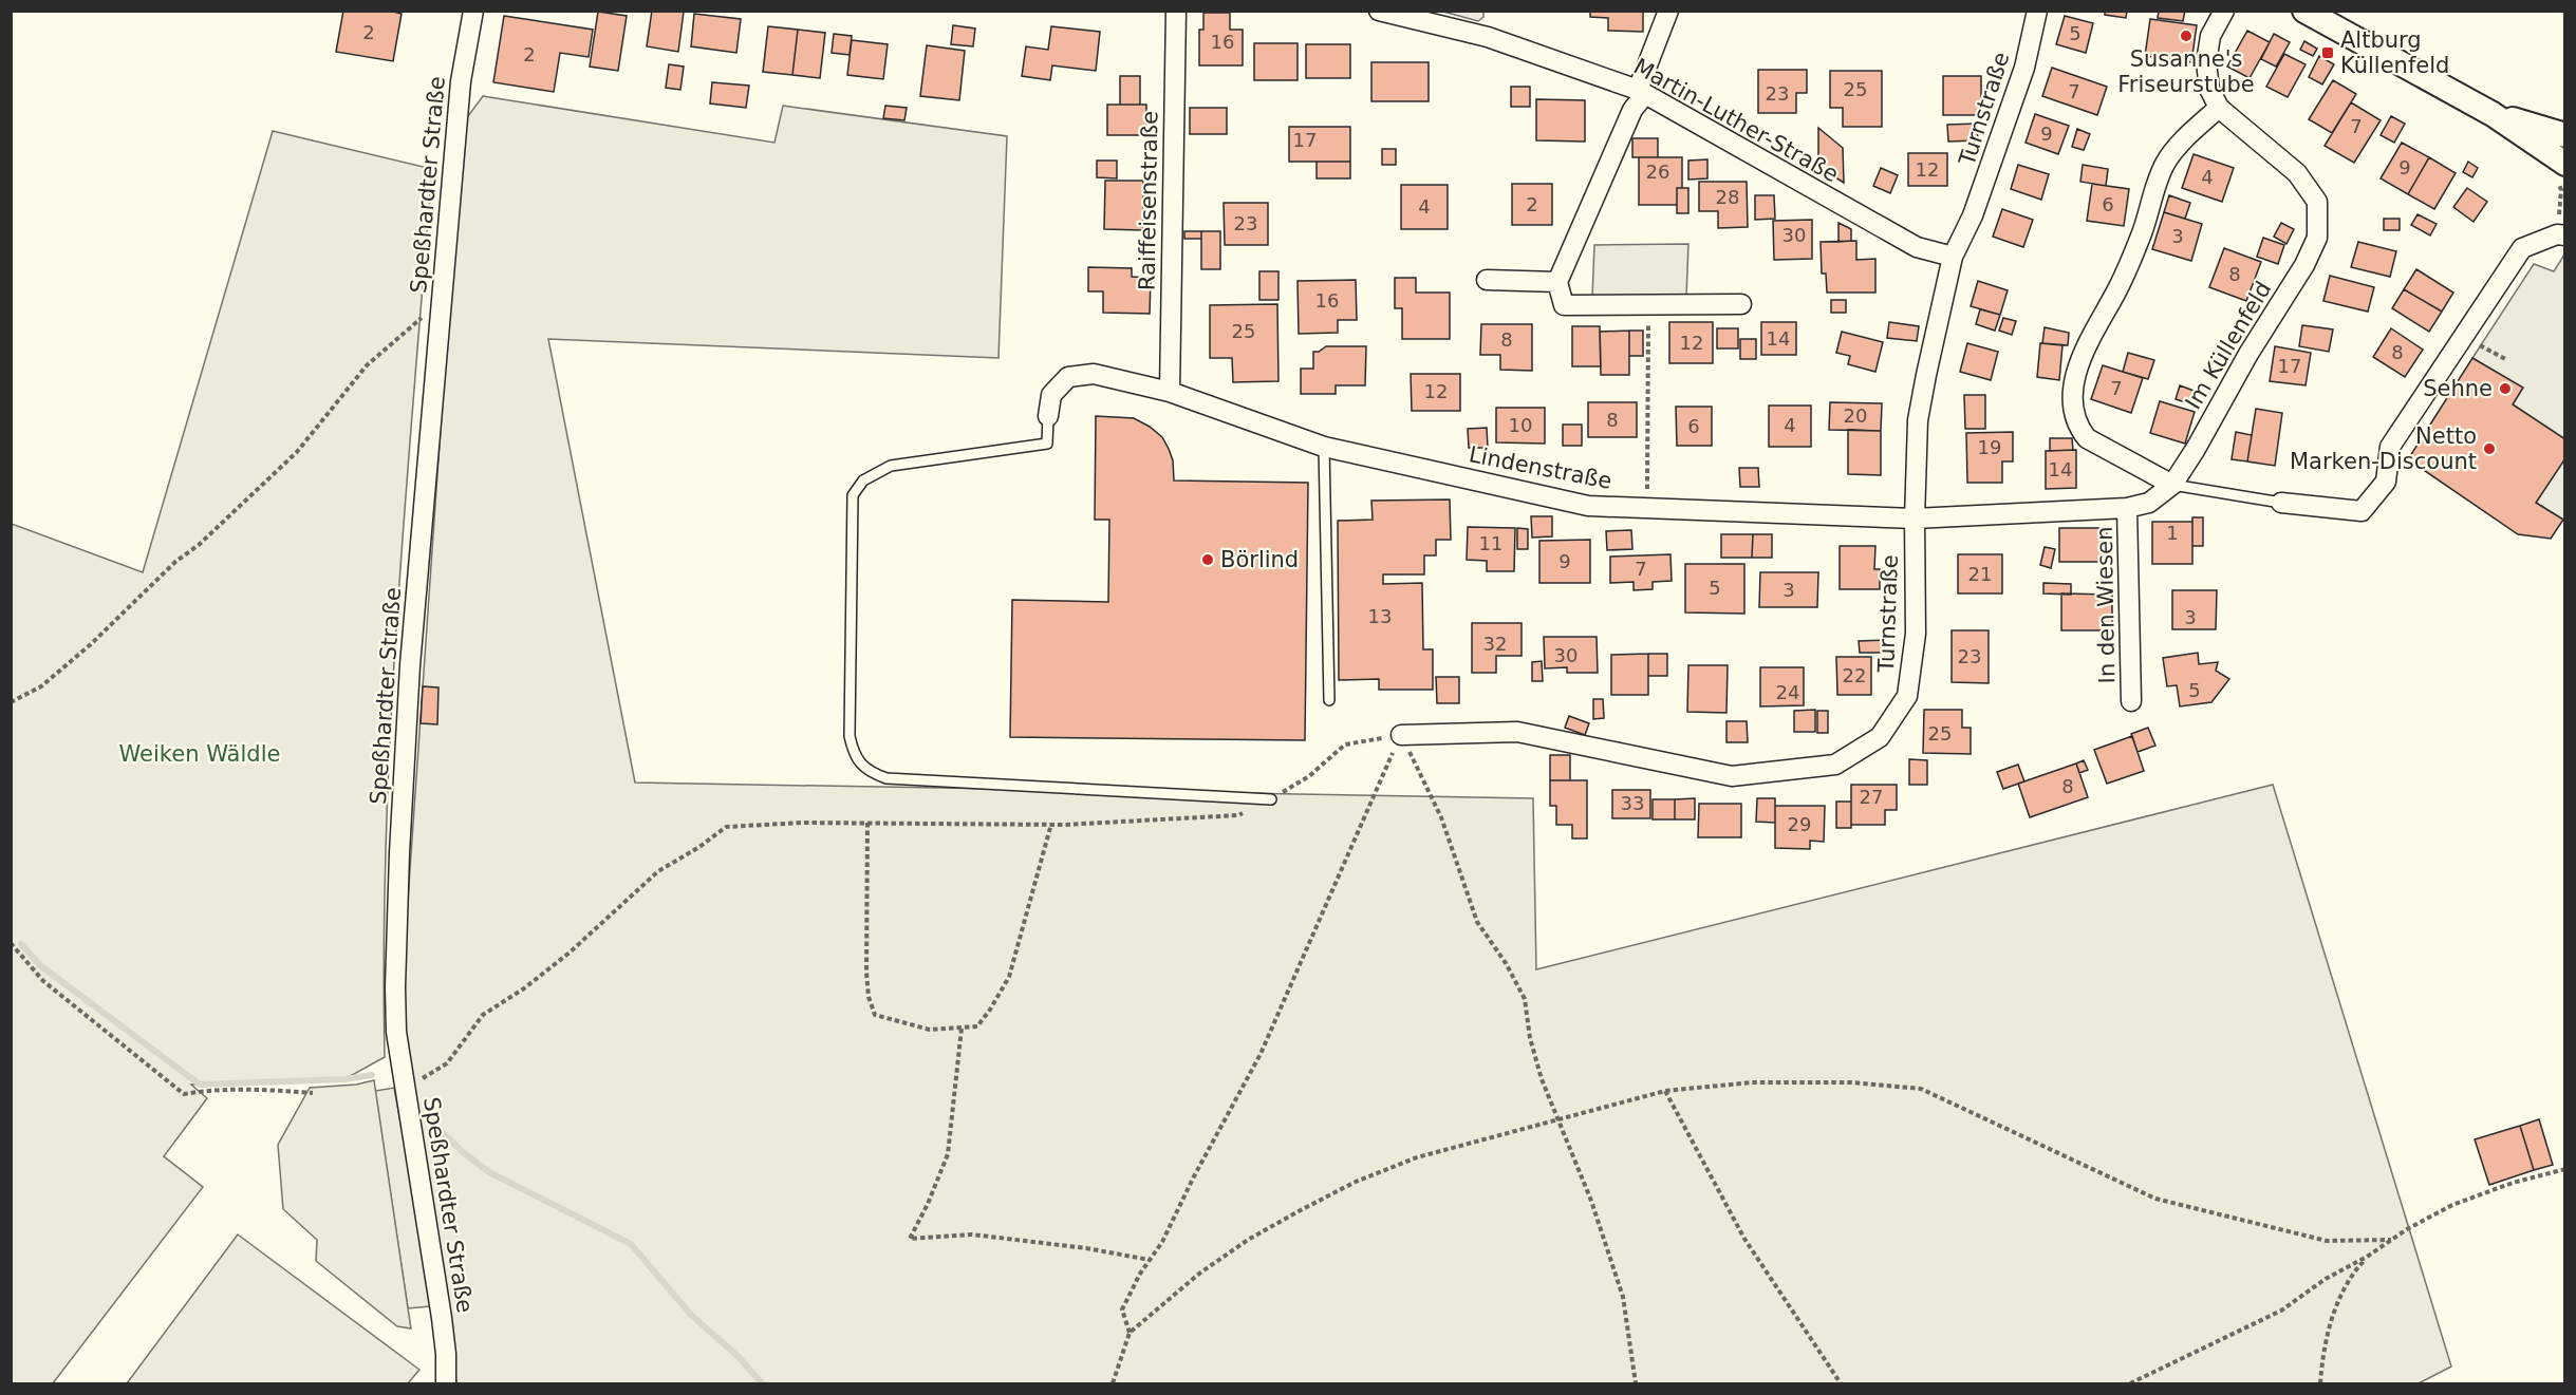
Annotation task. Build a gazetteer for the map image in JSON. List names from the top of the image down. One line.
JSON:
{"streets":{"street":["Turnstraße","Martin-Luther-Straße","Speßhardter Straße","Raiffeisenstraße","Im Küllenfeld","Lindenstraße","In den Wiesen"]},"crossings":[["Turnstraße","Martin-Luther-Straße"],["Turnstraße","Im Küllenfeld"],["Turnstraße","Lindenstraße"],["Raiffeisenstraße","Lindenstraße"],["Im Küllenfeld","Lindenstraße"],["Im Küllenfeld","In den Wiesen"]],"parks":["Weiken Wäldle"],"places":{"other":["Susanne's Friseurstube","Sehne","Netto Marken-Discount","Börlind"],"transit":["Altburg Küllenfeld"]},"house_numbers":["2","5","16","2","25","7","23","7","9","17","9","12","26","4","28","2","6","4","23","30","3","8","16","25","14","8","12","8","17","7","12","20","8","10","4","6","19","14","1","11","9","7","21","5","3","13","3","32","30","23","22","5","24","25","8","27","33","29"]}
